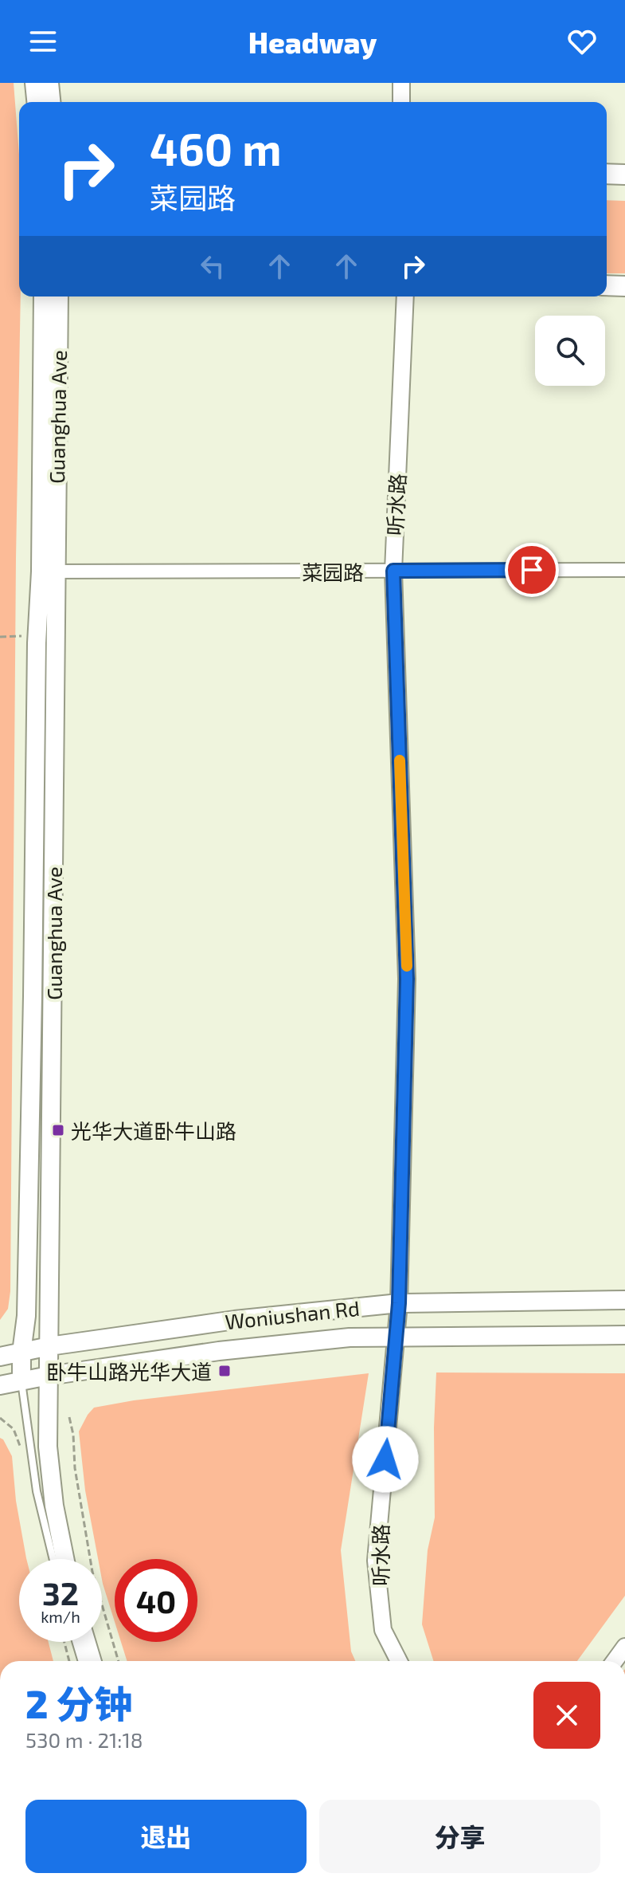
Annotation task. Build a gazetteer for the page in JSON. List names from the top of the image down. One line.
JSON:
{"streets":{"main road":["Guanghua Ave","Woniushan Rd"],"street":["听水路","菜园路"]},"crossings":[["Guanghua Ave","菜园路"],["Guanghua Ave","Woniushan Rd"],["听水路","菜园路"],["听水路","Woniushan Rd"]],"places":{"transit":["光华大道卧牛山路","卧牛山路光华大道"]},"page":{"header":"Headway","turn":["460 m","菜园路"],"speed":"32 km/h","limit":"40","heading":["2 分钟","530 m · 21:18"],"buttons":["退出","分享"]}}
